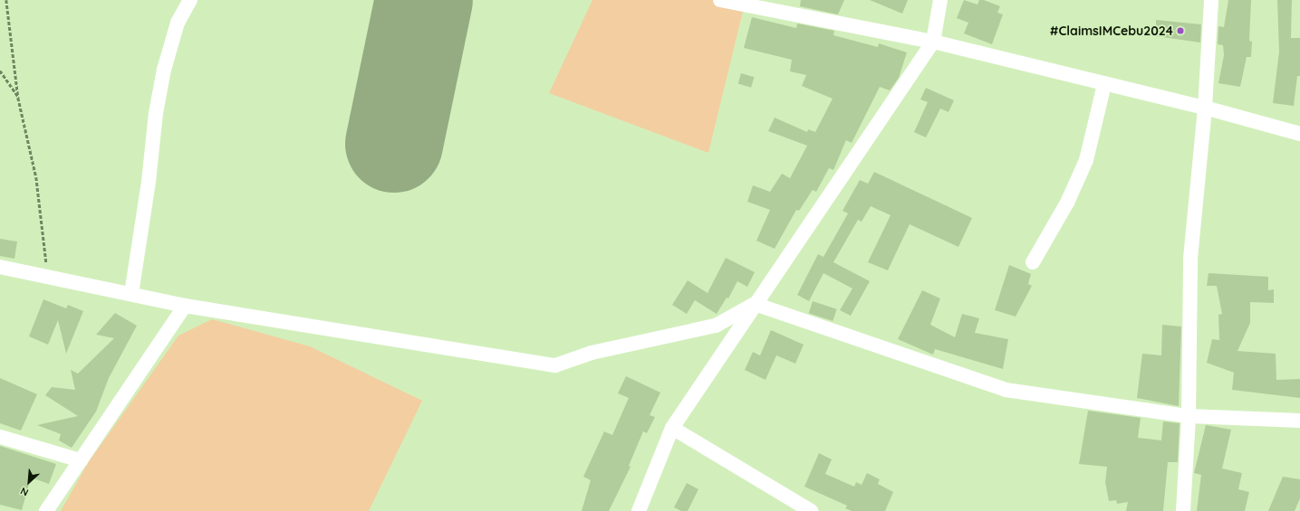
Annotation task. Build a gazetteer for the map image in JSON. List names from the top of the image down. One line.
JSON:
{"places":["#ClaimsIMCebu2024"],"north":"bottom left"}
